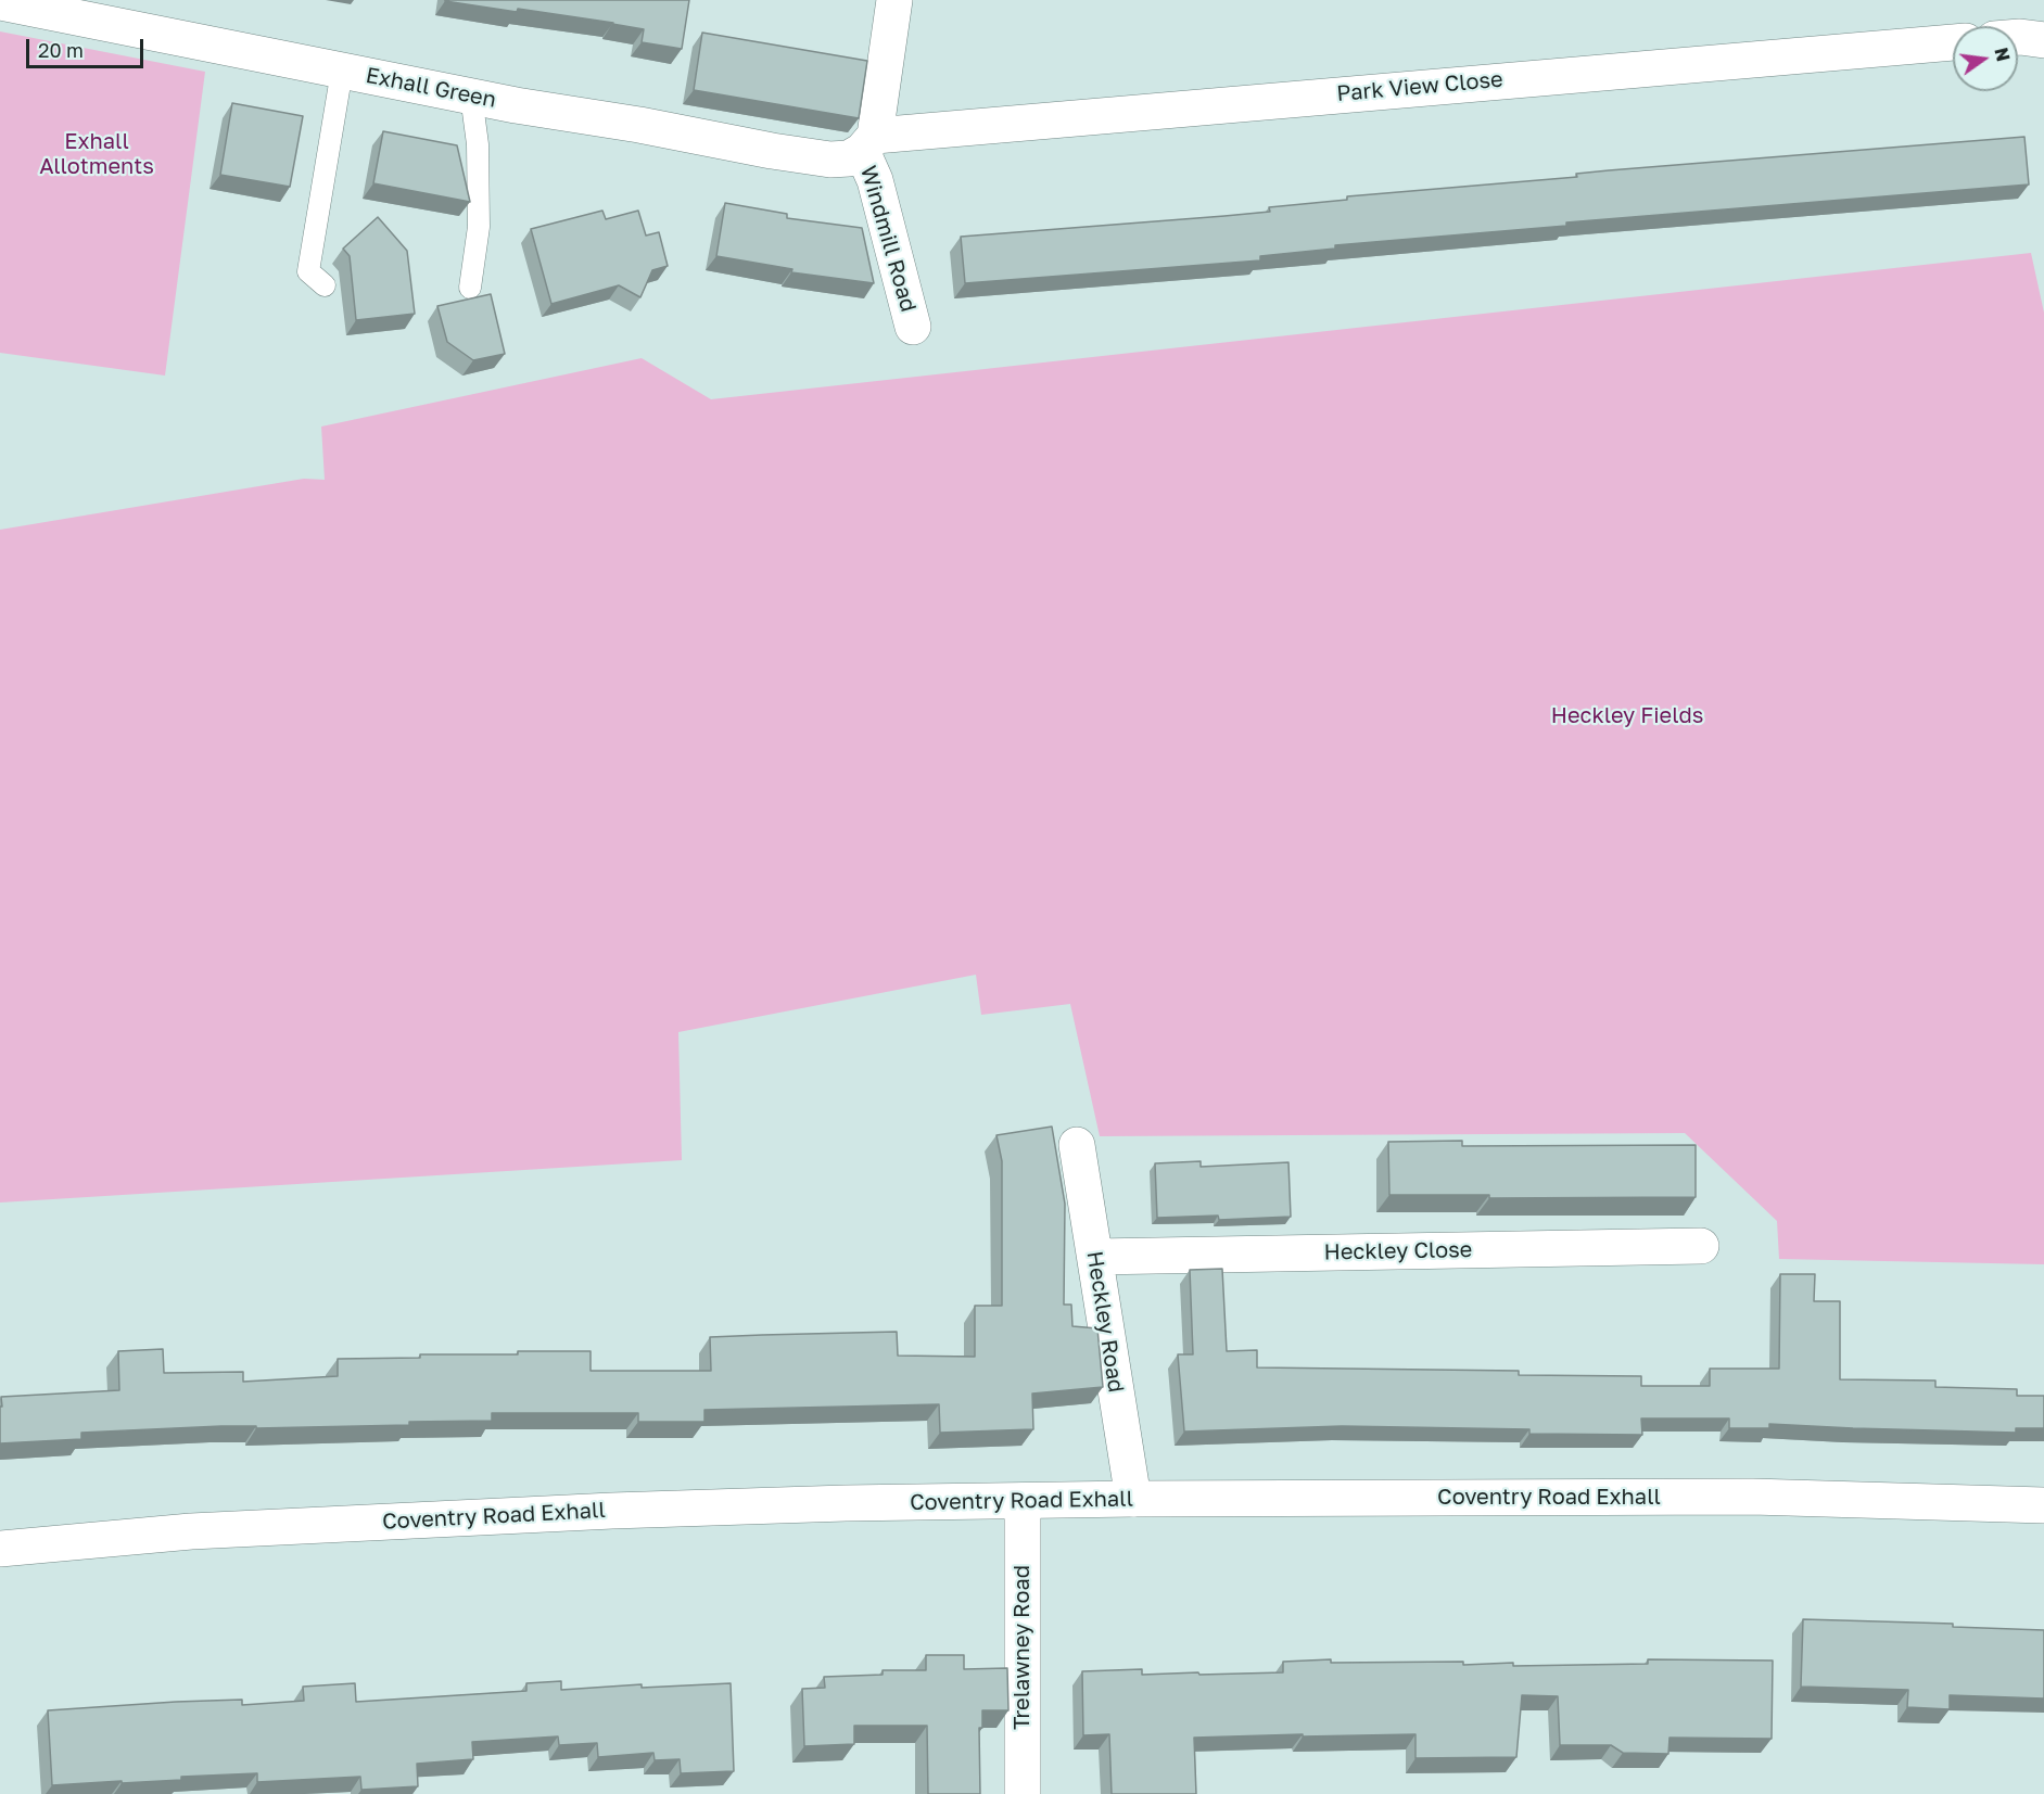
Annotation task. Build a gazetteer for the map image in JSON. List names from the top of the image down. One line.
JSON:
{"streets":{"street":["Park View Close","Exhall Green","Windmill Road","Heckley Close","Heckley Road","Coventry Road Exhall","Trelawney Road"]},"crossings":[["Park View Close","Exhall Green"],["Park View Close","Windmill Road"],["Exhall Green","Windmill Road"],["Heckley Close","Heckley Road"],["Heckley Road","Coventry Road Exhall"],["Coventry Road Exhall","Trelawney Road"]],"parks":["Exhall Allotments","Heckley Fields"],"scale_bar":"20 m","north":"right"}
